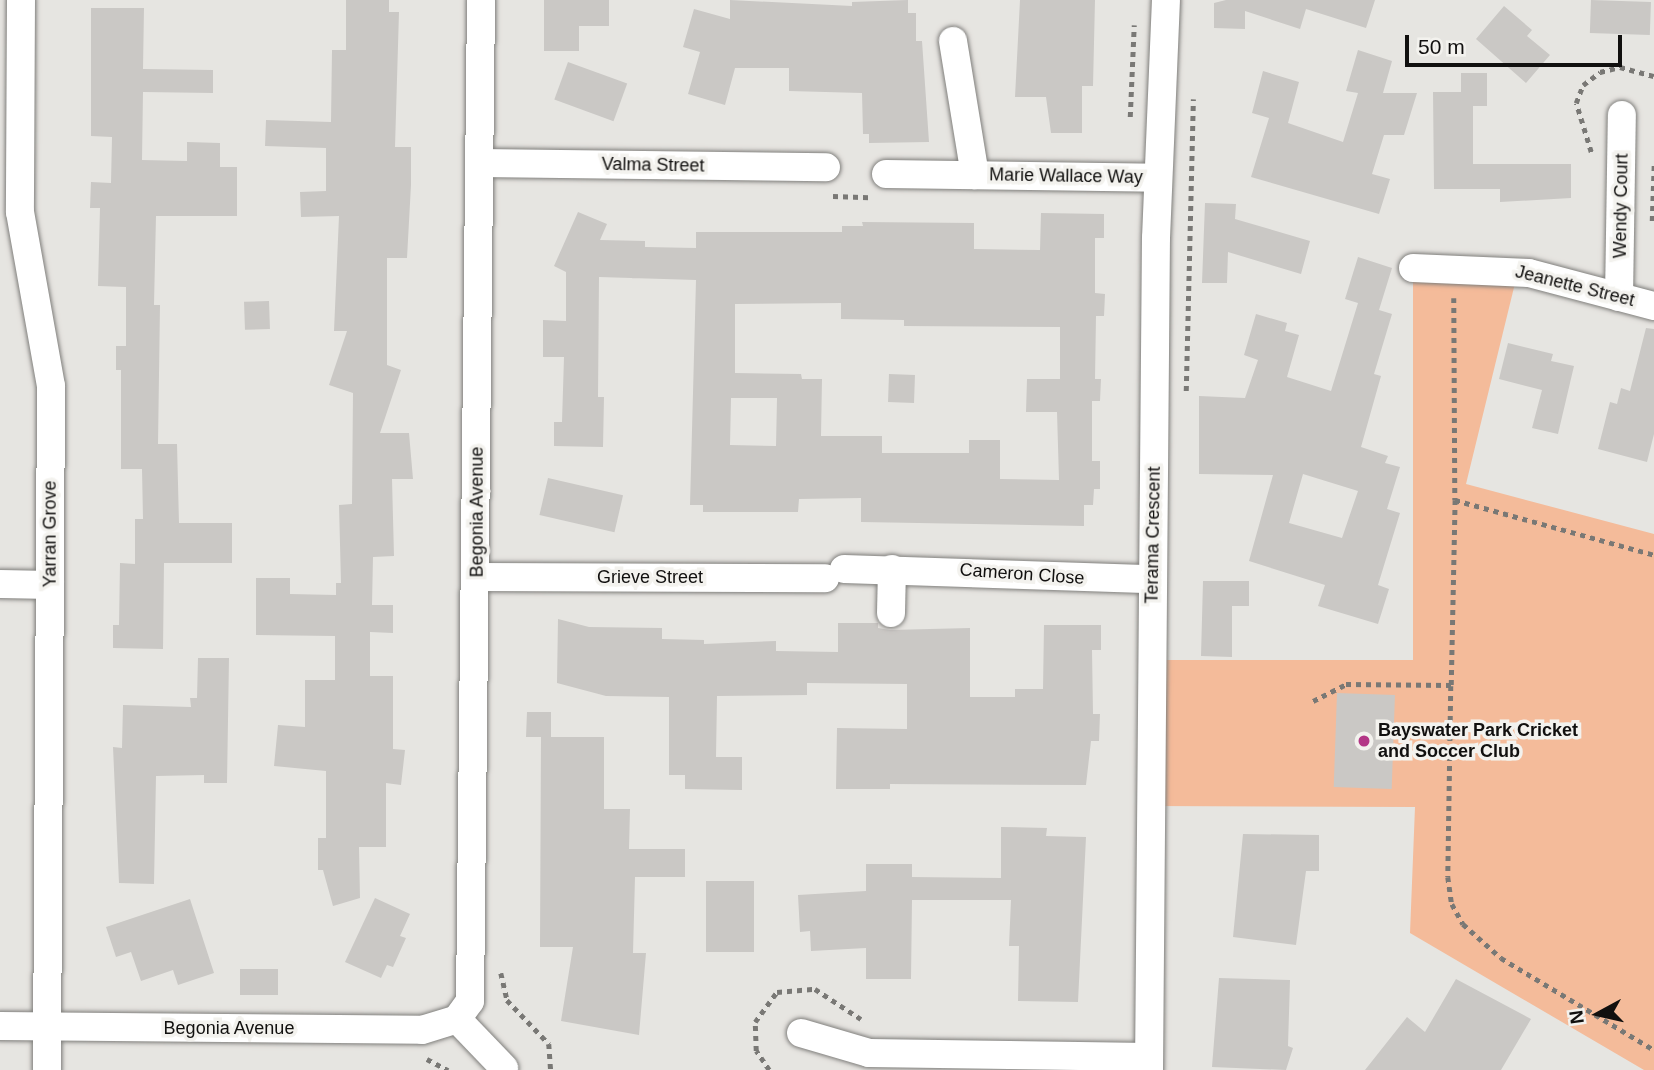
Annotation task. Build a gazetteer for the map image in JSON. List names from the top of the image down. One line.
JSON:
{"streets":{"street":["Valma Street","Marie Wallace Way","Wendy Court","Jeanette Street","Begonia Avenue","Yarran Grove","Terama Crescent","Cameron Close","Grieve Street"]},"crossings":[["Valma Street","Begonia Avenue"],["Marie Wallace Way","Terama Crescent"],["Wendy Court","Jeanette Street"],["Begonia Avenue","Yarran Grove"],["Begonia Avenue","Grieve Street"],["Terama Crescent","Cameron Close"],["Cameron Close","Grieve Street"]],"places":["Bayswater Park Cricket and Soccer Club"],"scale_bar":"50 m","north":"left"}
